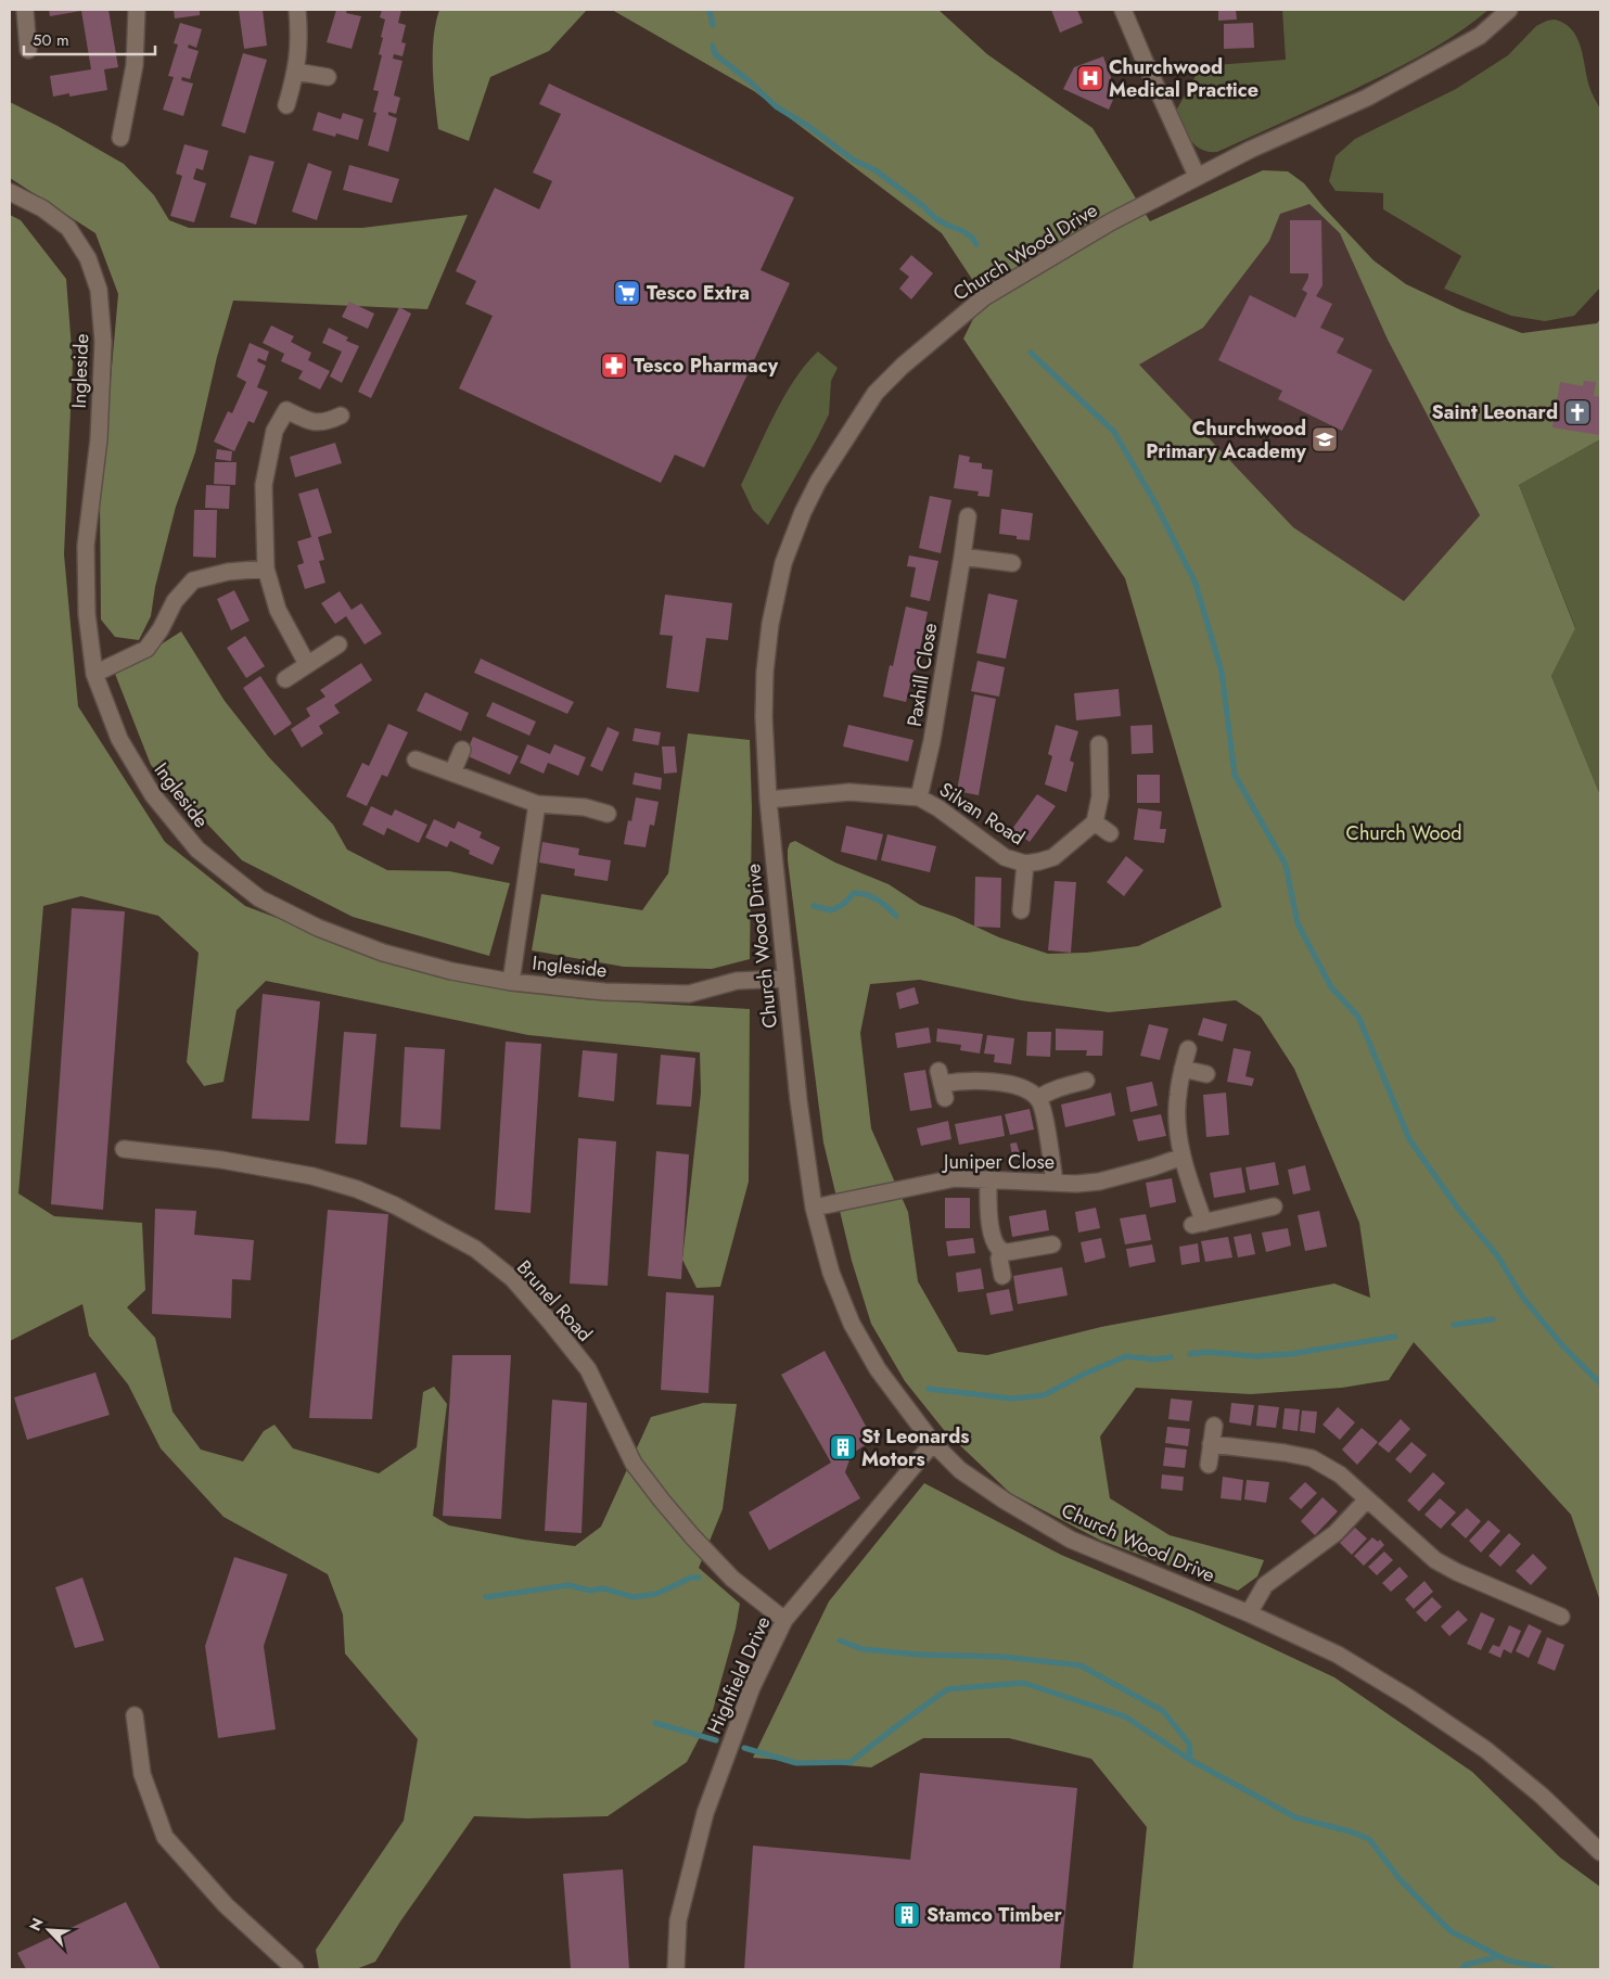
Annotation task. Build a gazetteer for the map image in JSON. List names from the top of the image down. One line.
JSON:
{"streets":{"street":["Church Wood Drive","Ingleside","Paxhill Close","Silvan Road","Juniper Close","Brunel Road","Highfield Drive"]},"crossings":[["Church Wood Drive","Ingleside"],["Church Wood Drive","Silvan Road"],["Church Wood Drive","Juniper Close"],["Church Wood Drive","Highfield Drive"],["Paxhill Close","Silvan Road"],["Brunel Road","Highfield Drive"]],"parks":["Church Wood"],"places":{"hospital":["Churchwood Medical Practice"],"supermarket":["Tesco Extra"],"pharmacy":["Tesco Pharmacy"],"church":["Saint Leonard"],"school or university":["Churchwood Primary Academy"],"building":["St Leonards Motors","Stamco Timber"]},"scale_bar":"50 m","north":"top left"}
